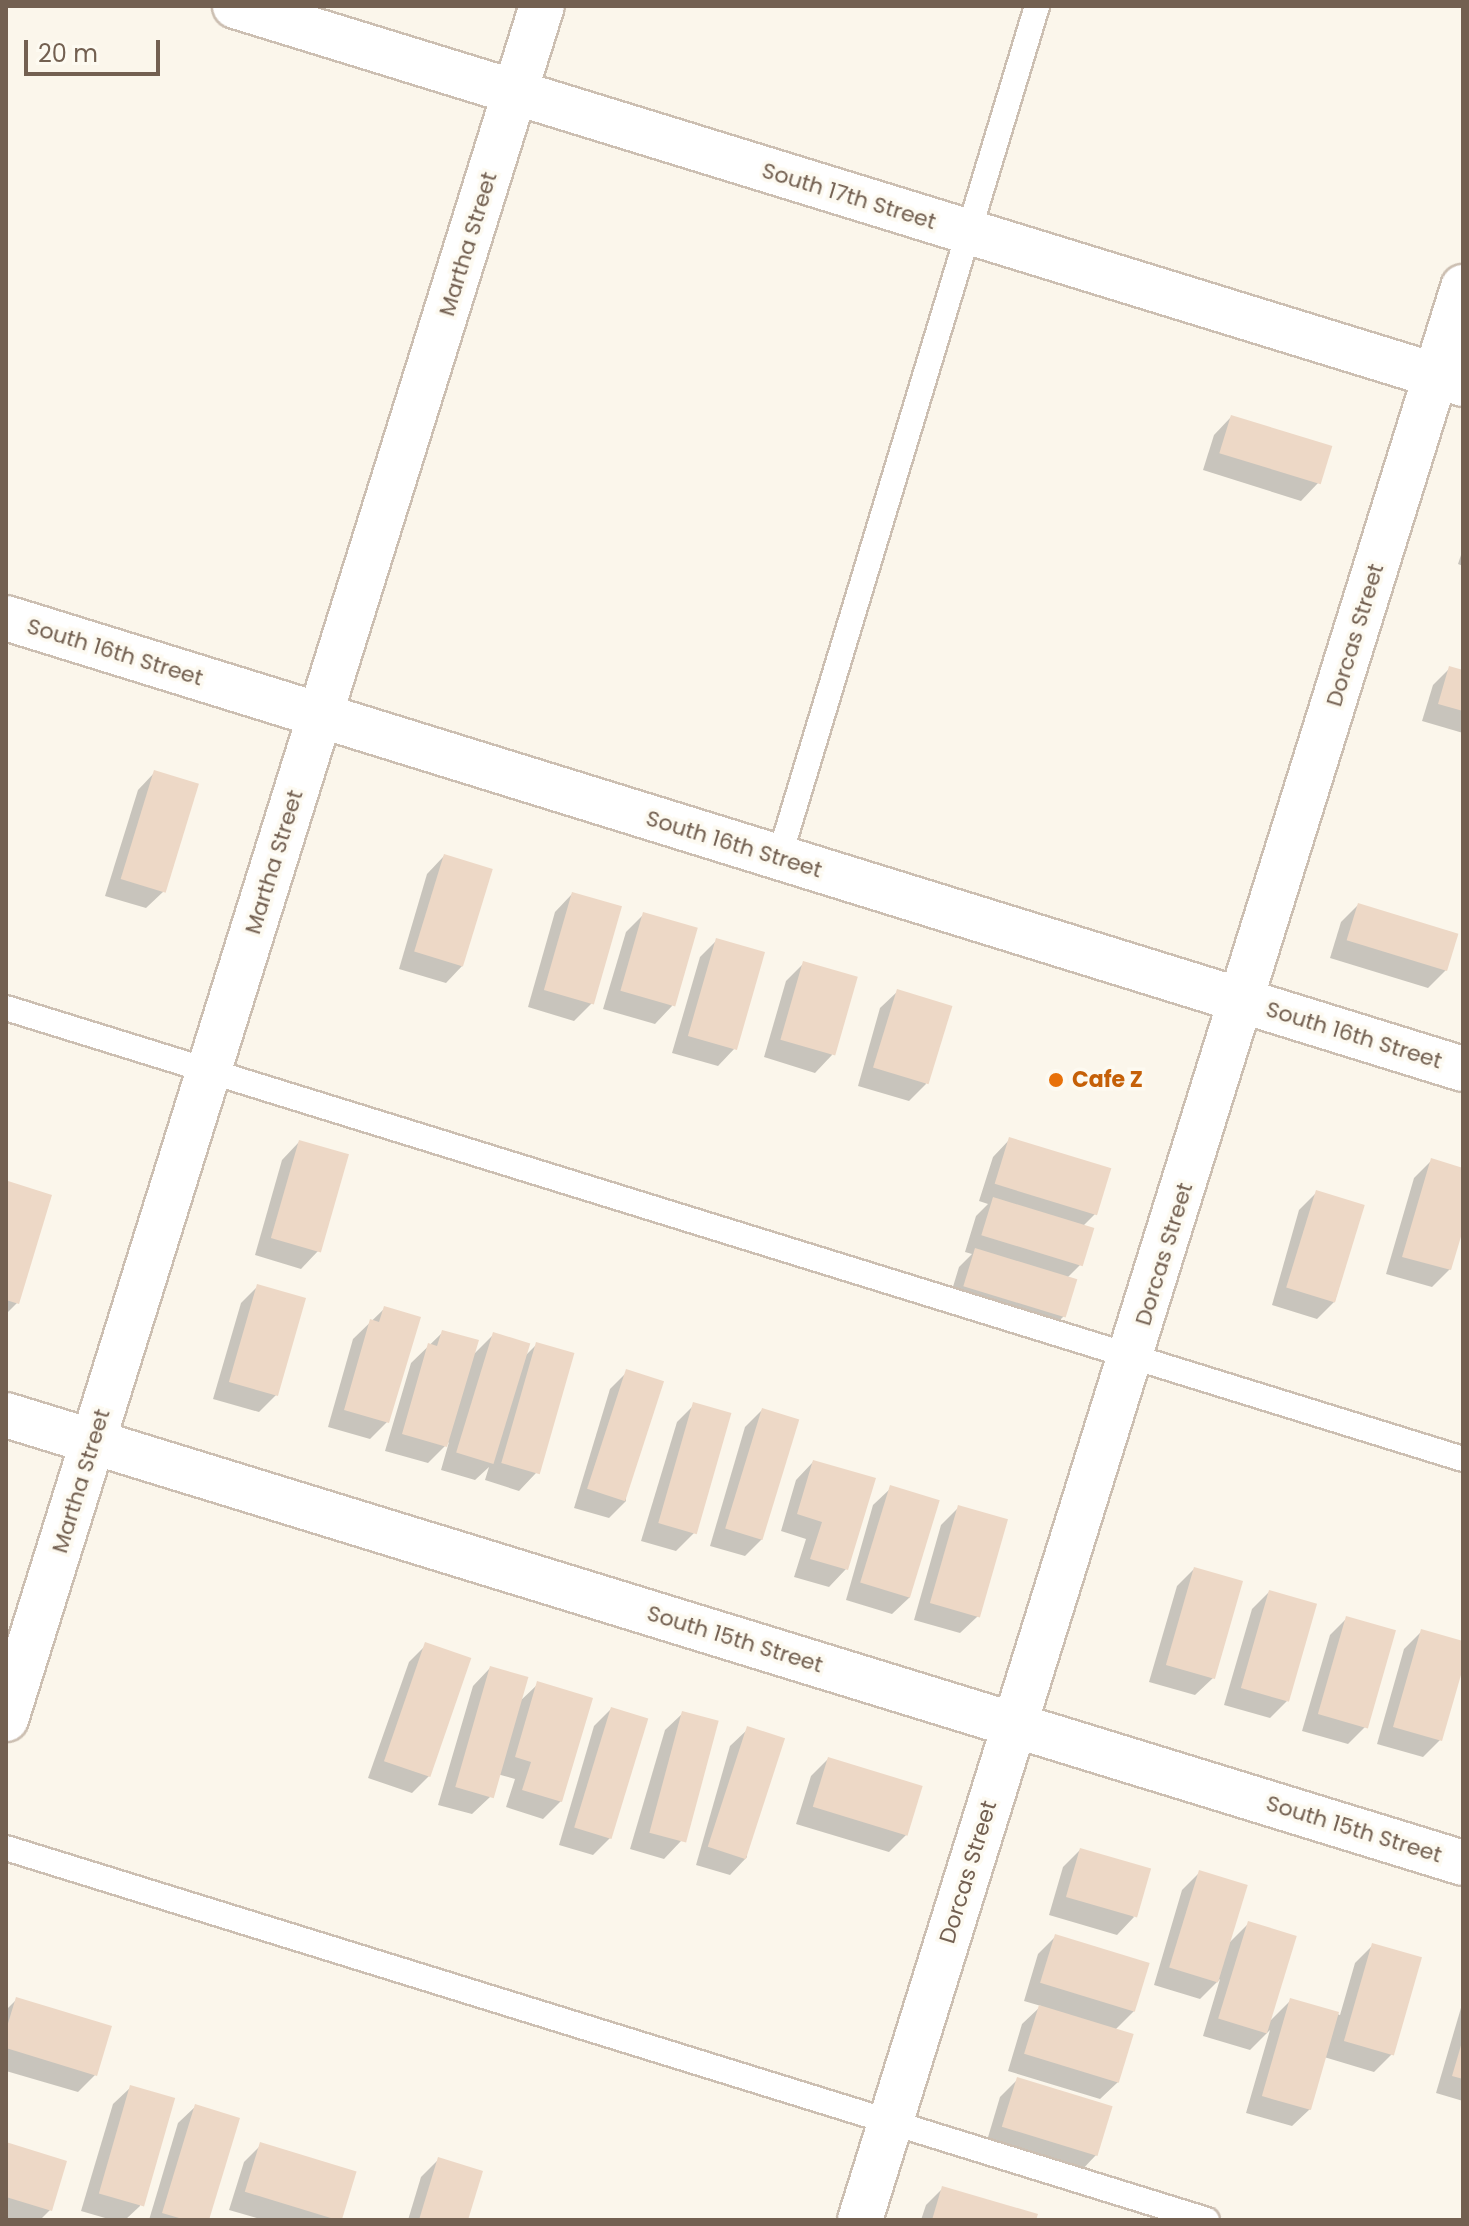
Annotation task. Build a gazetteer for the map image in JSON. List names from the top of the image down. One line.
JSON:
{"streets":{"street":["South 17th Street","Martha Street","Dorcas Street","South 16th Street","South 15th Street"]},"crossings":[["South 17th Street","Martha Street"],["South 17th Street","Dorcas Street"],["Martha Street","South 16th Street"],["Martha Street","South 15th Street"],["Dorcas Street","South 16th Street"],["Dorcas Street","South 15th Street"]],"places":["Cafe Z"],"scale_bar":"20 m"}
